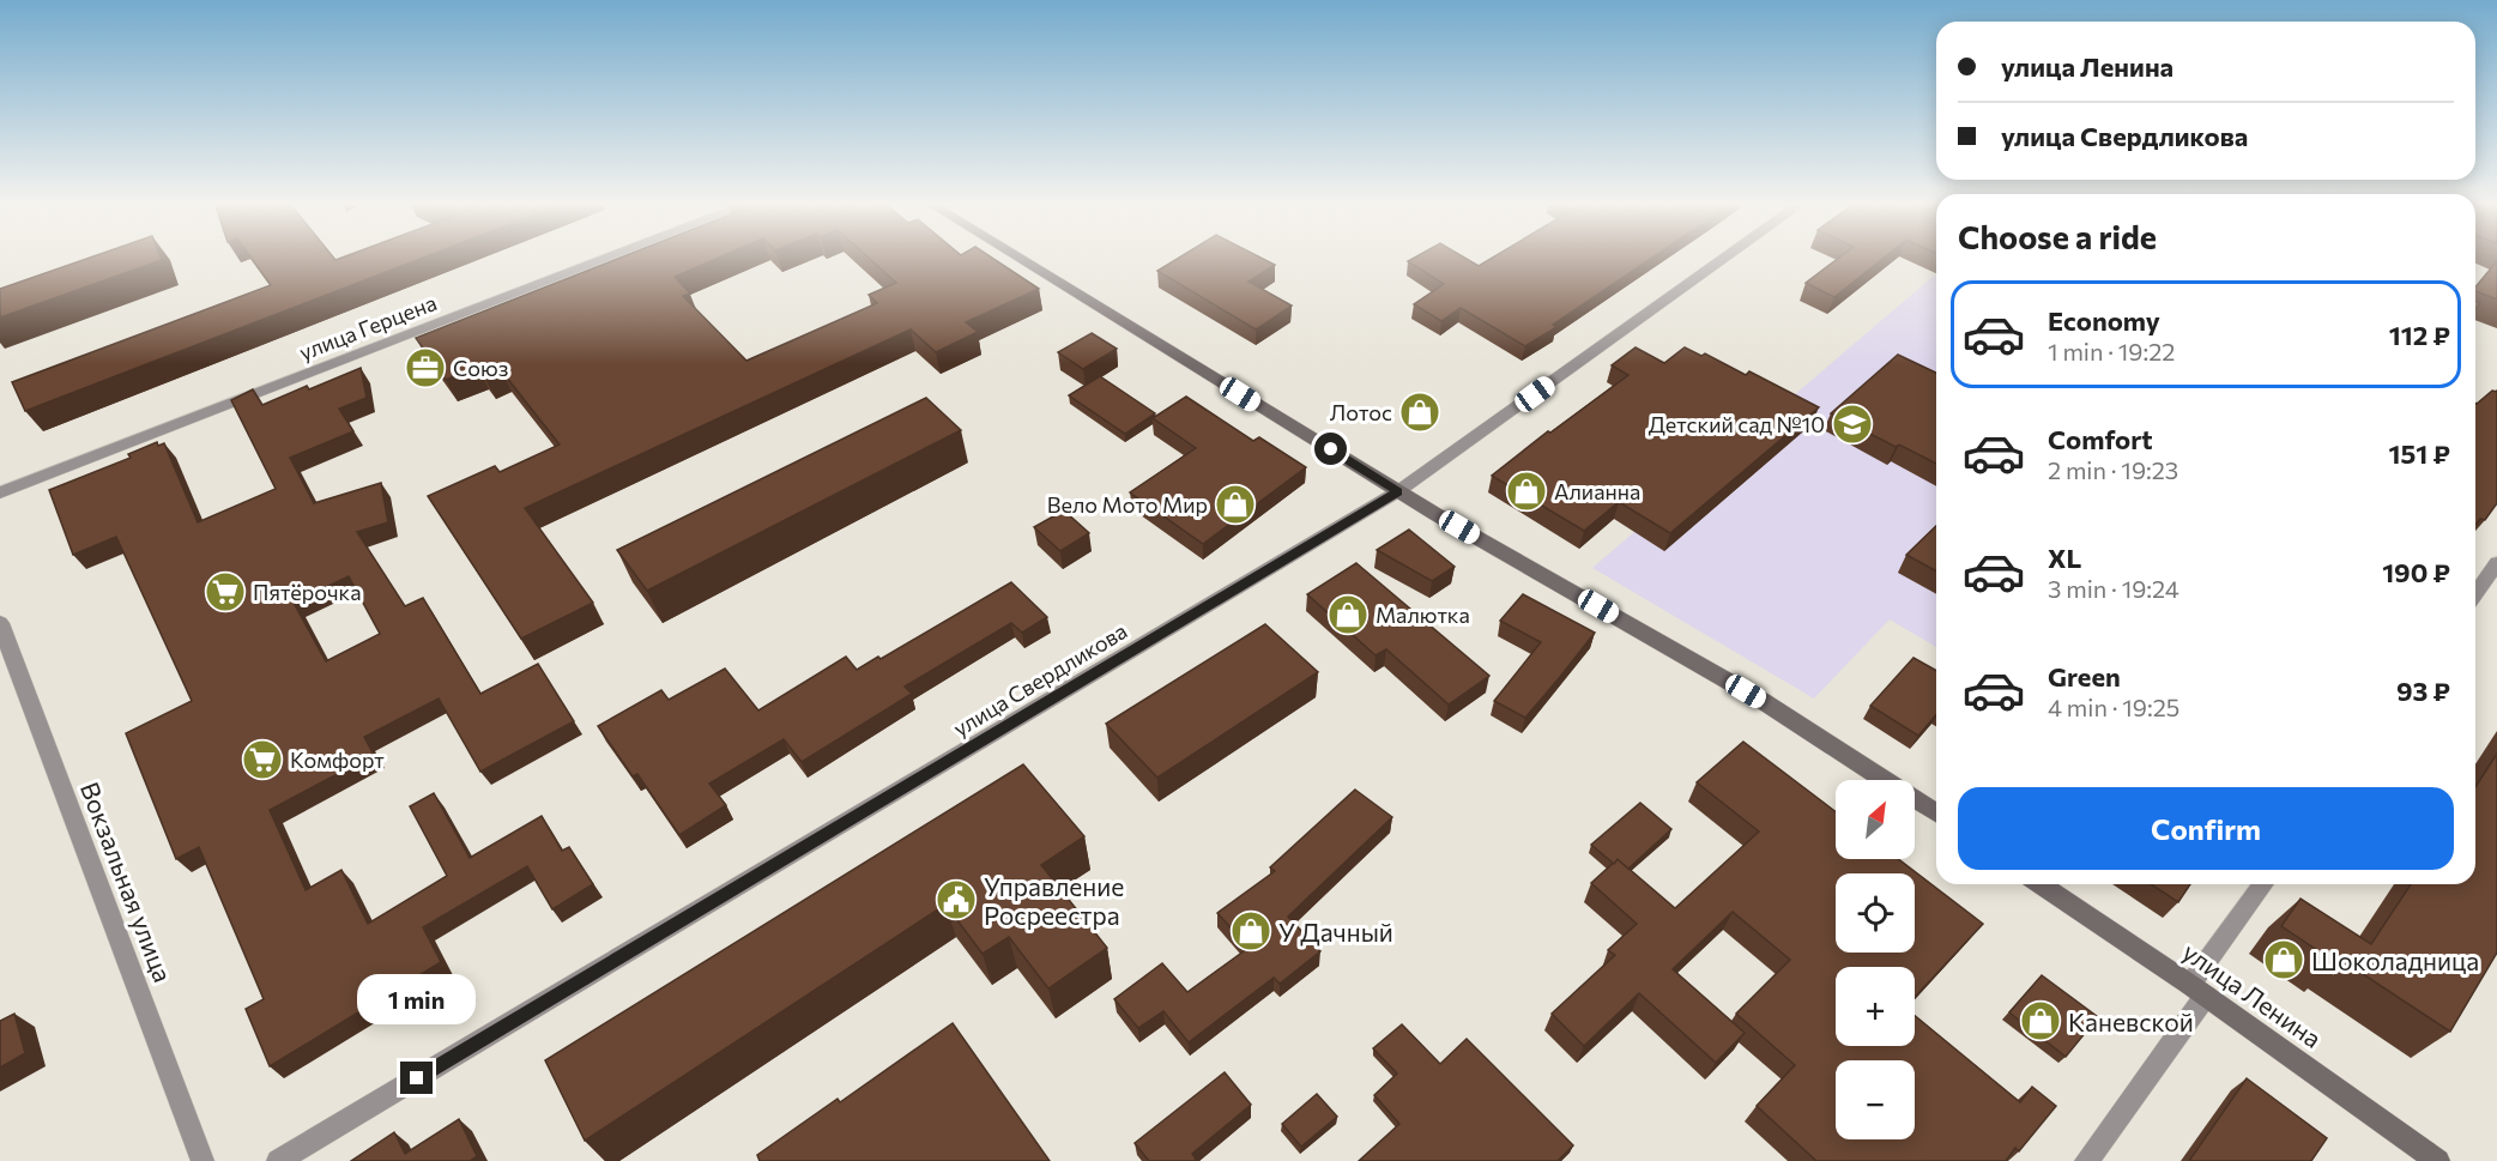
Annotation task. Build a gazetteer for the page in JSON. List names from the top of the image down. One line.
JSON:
{"streets":{"main road":["улица Ленина"],"street":["улица Герцена","улица Свердликова","Вокзальная улица"]},"places":{"office":["Союз"],"shop":["Лотос","Алианна","Вело Мото Мир","Малютка","У Дачный","Шоколадница","Каневской"],"school or university":["Детский сад №10"],"supermarket":["Пятёрочка","Комфорт"],"public building":["Управление Росреестра"]},"north":"top right","page":{"banner":["улица Ленина","улица Свердликова"],"heading":"Choose a ride","list":[{"name":"Economy","note":"1 min · 19:22","value":"112 ₽"},{"name":"Comfort","note":"2 min · 19:23","value":"151 ₽"},{"name":"XL","note":"3 min · 19:24","value":"190 ₽"},{"name":"Green","note":"4 min · 19:25","value":"93 ₽"}],"buttons":"Confirm","map_buttons":["+","−"],"bubble":"1 min"}}
